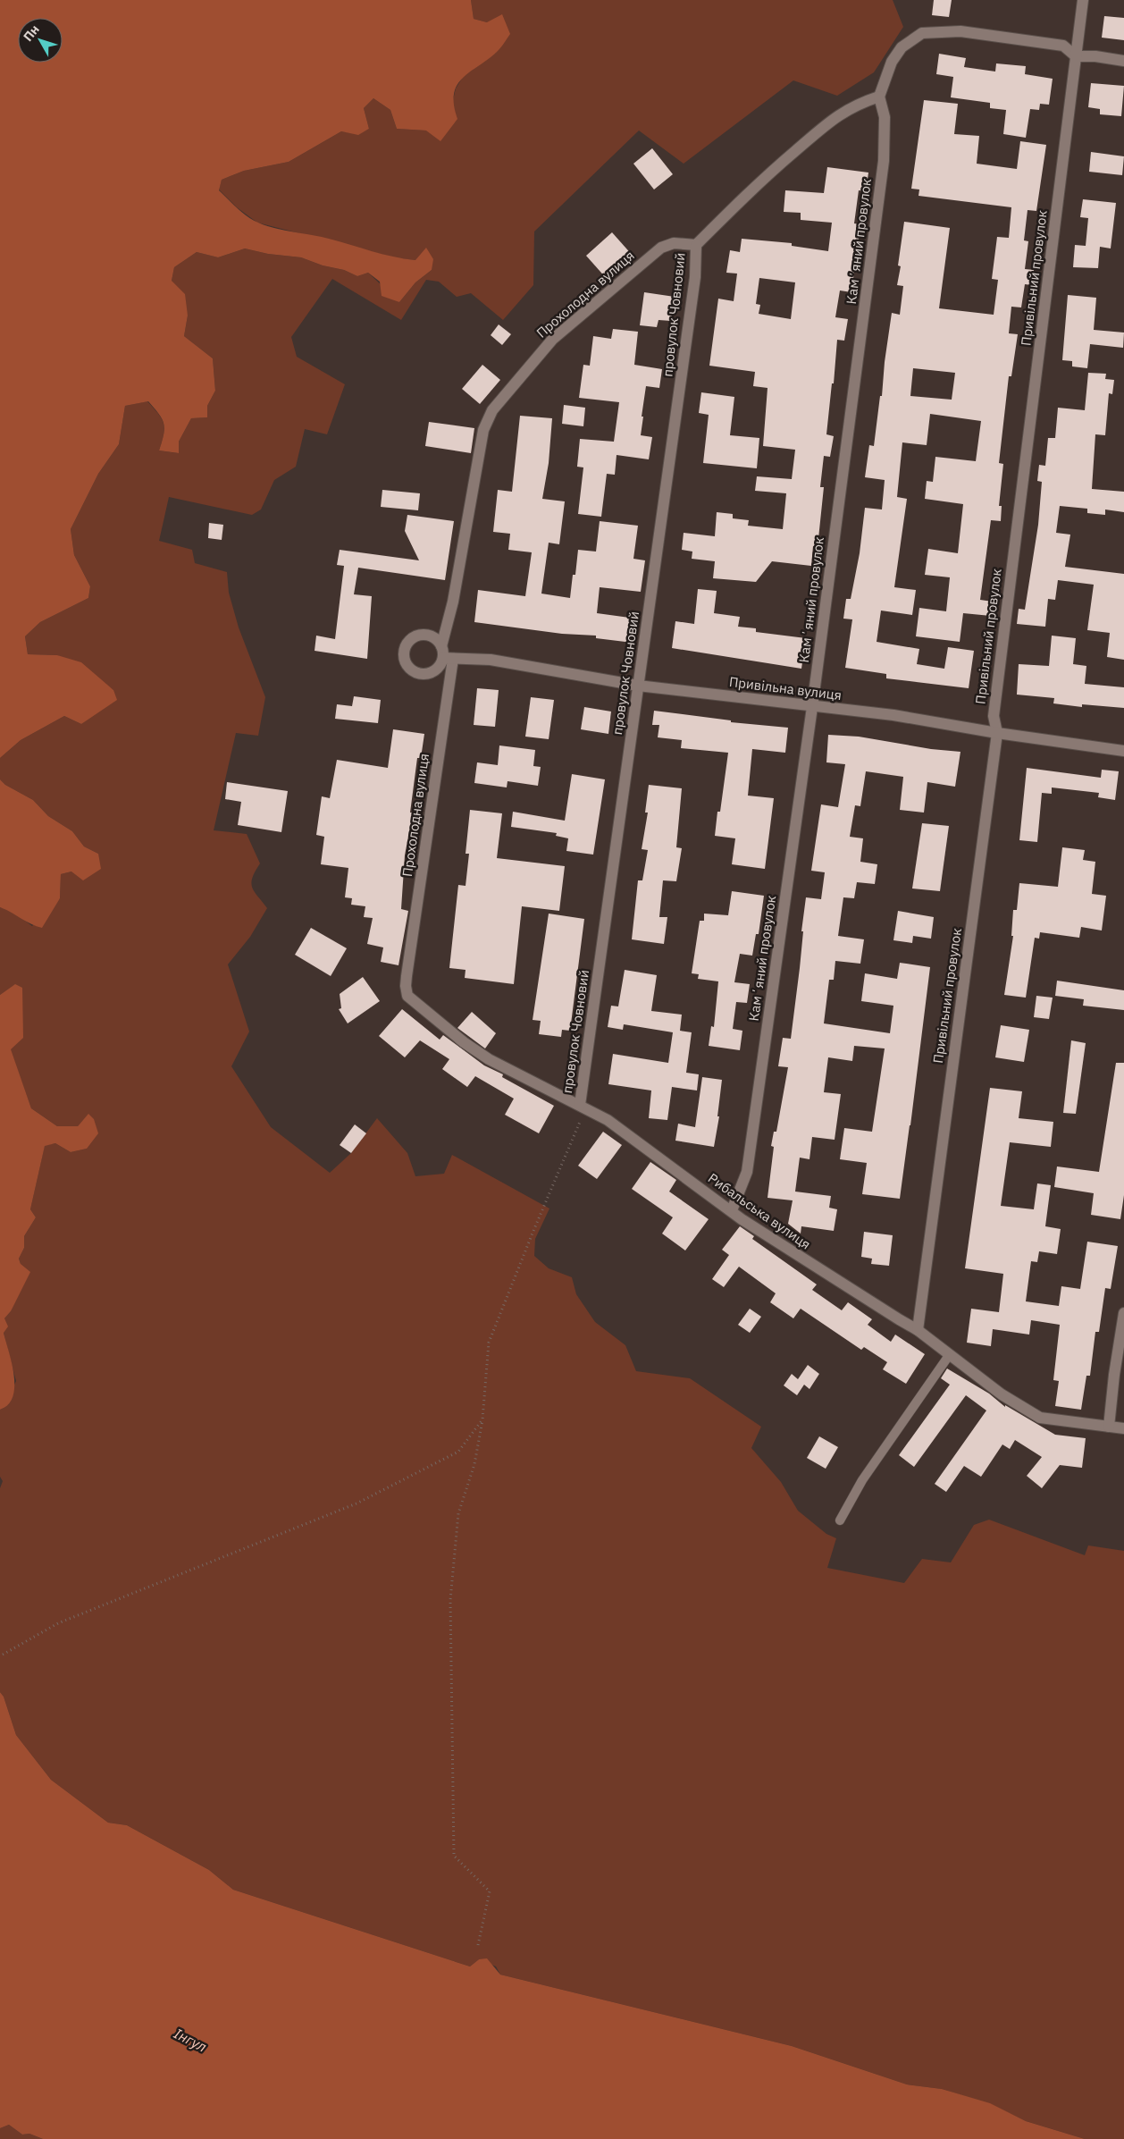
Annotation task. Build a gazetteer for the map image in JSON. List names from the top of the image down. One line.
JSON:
{"streets":{"street":["Камʼяний провулок","Привільний провулок","Прохолодна вулиця","провулок Човновий","Привільна вулиця","Рибальська вулиця"]},"crossings":[["Камʼяний провулок","Привільна вулиця"],["Камʼяний провулок","Рибальська вулиця"],["Привільний провулок","Привільна вулиця"],["Привільний провулок","Рибальська вулиця"],["Прохолодна вулиця","провулок Човновий"],["Прохолодна вулиця","Привільна вулиця"],["Прохолодна вулиця","Рибальська вулиця"],["провулок Човновий","Привільна вулиця"],["провулок Човновий","Рибальська вулиця"]],"water":["Інгул"],"north":"top left"}
